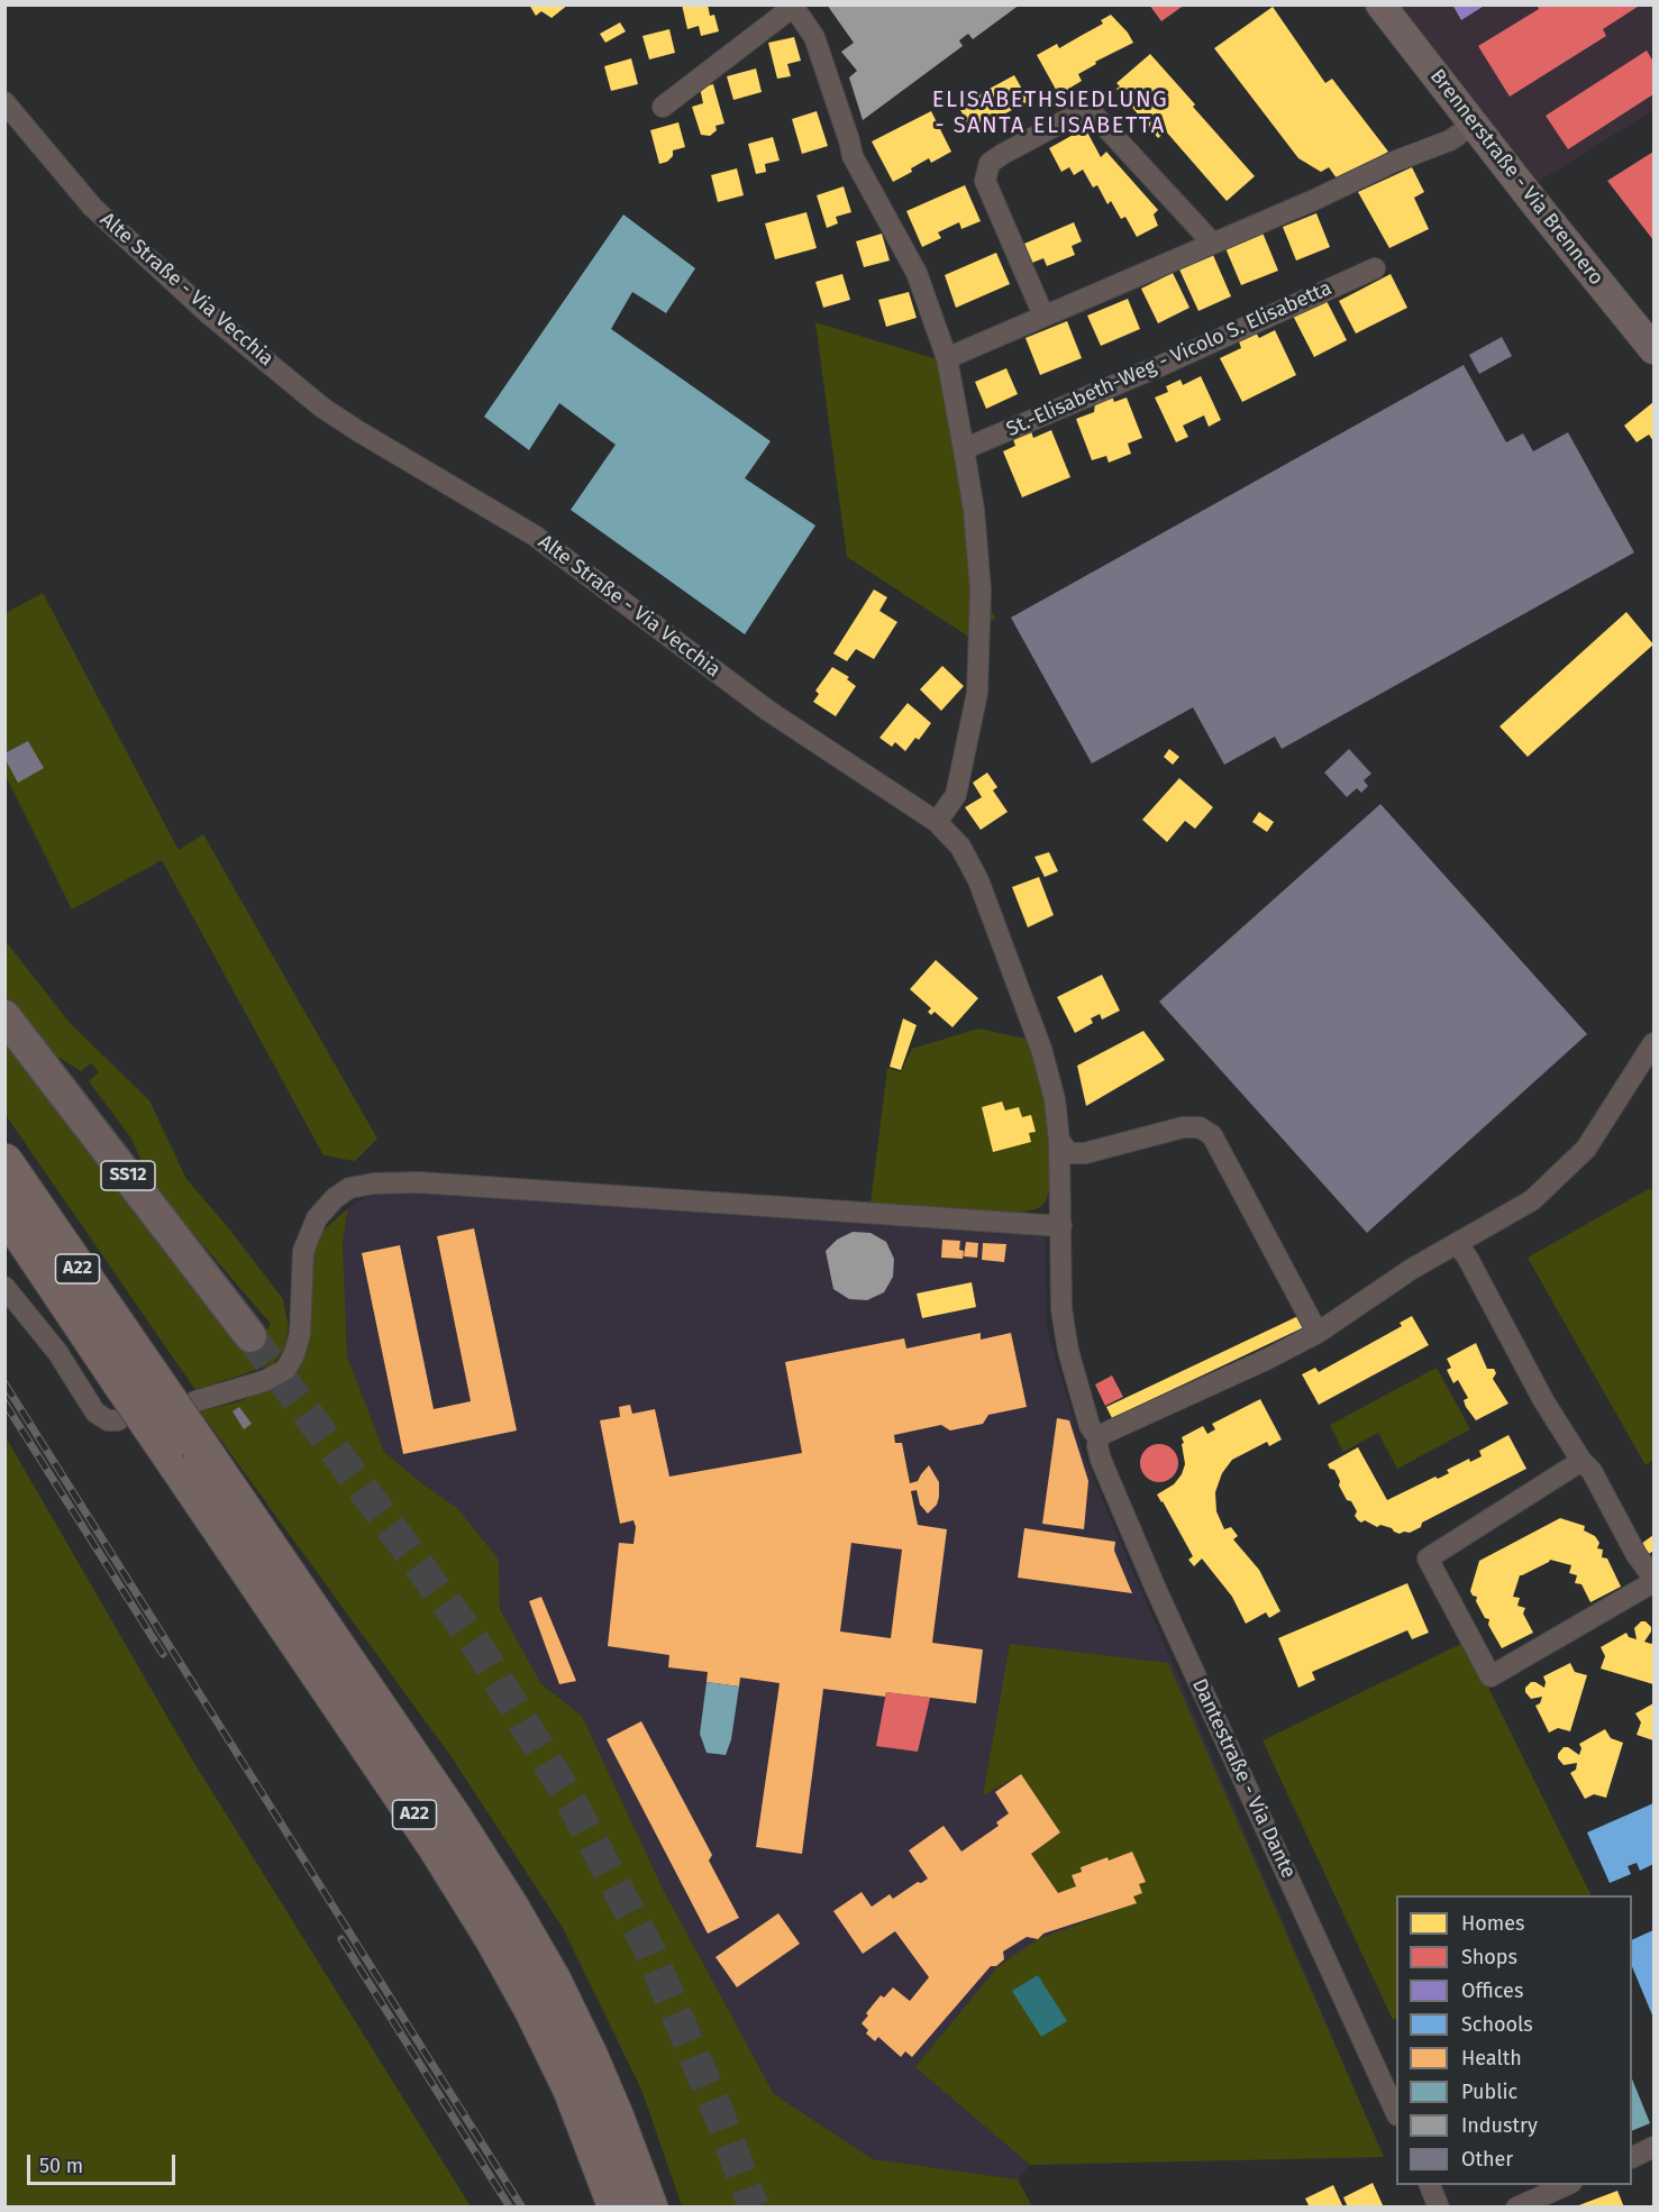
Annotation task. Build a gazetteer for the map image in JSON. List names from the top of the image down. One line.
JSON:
{"streets":{"highway":["A22"],"main road":["Brennerstraße - Via Brennero","SS12"],"street":["Alte Straße - Via Vecchia","St.-Elisabeth-Weg - Vicolo S. Elisabetta","Dantestraße - Via Dante"]},"crossings":[["Alte Straße - Via Vecchia","Dantestraße - Via Dante"]],"districts":["ELISABETHSIEDLUNG - SANTA ELISABETTA"],"legend":["Homes","Shops","Offices","Schools","Health","Public","Industry","Other"],"scale_bar":"50 m"}
